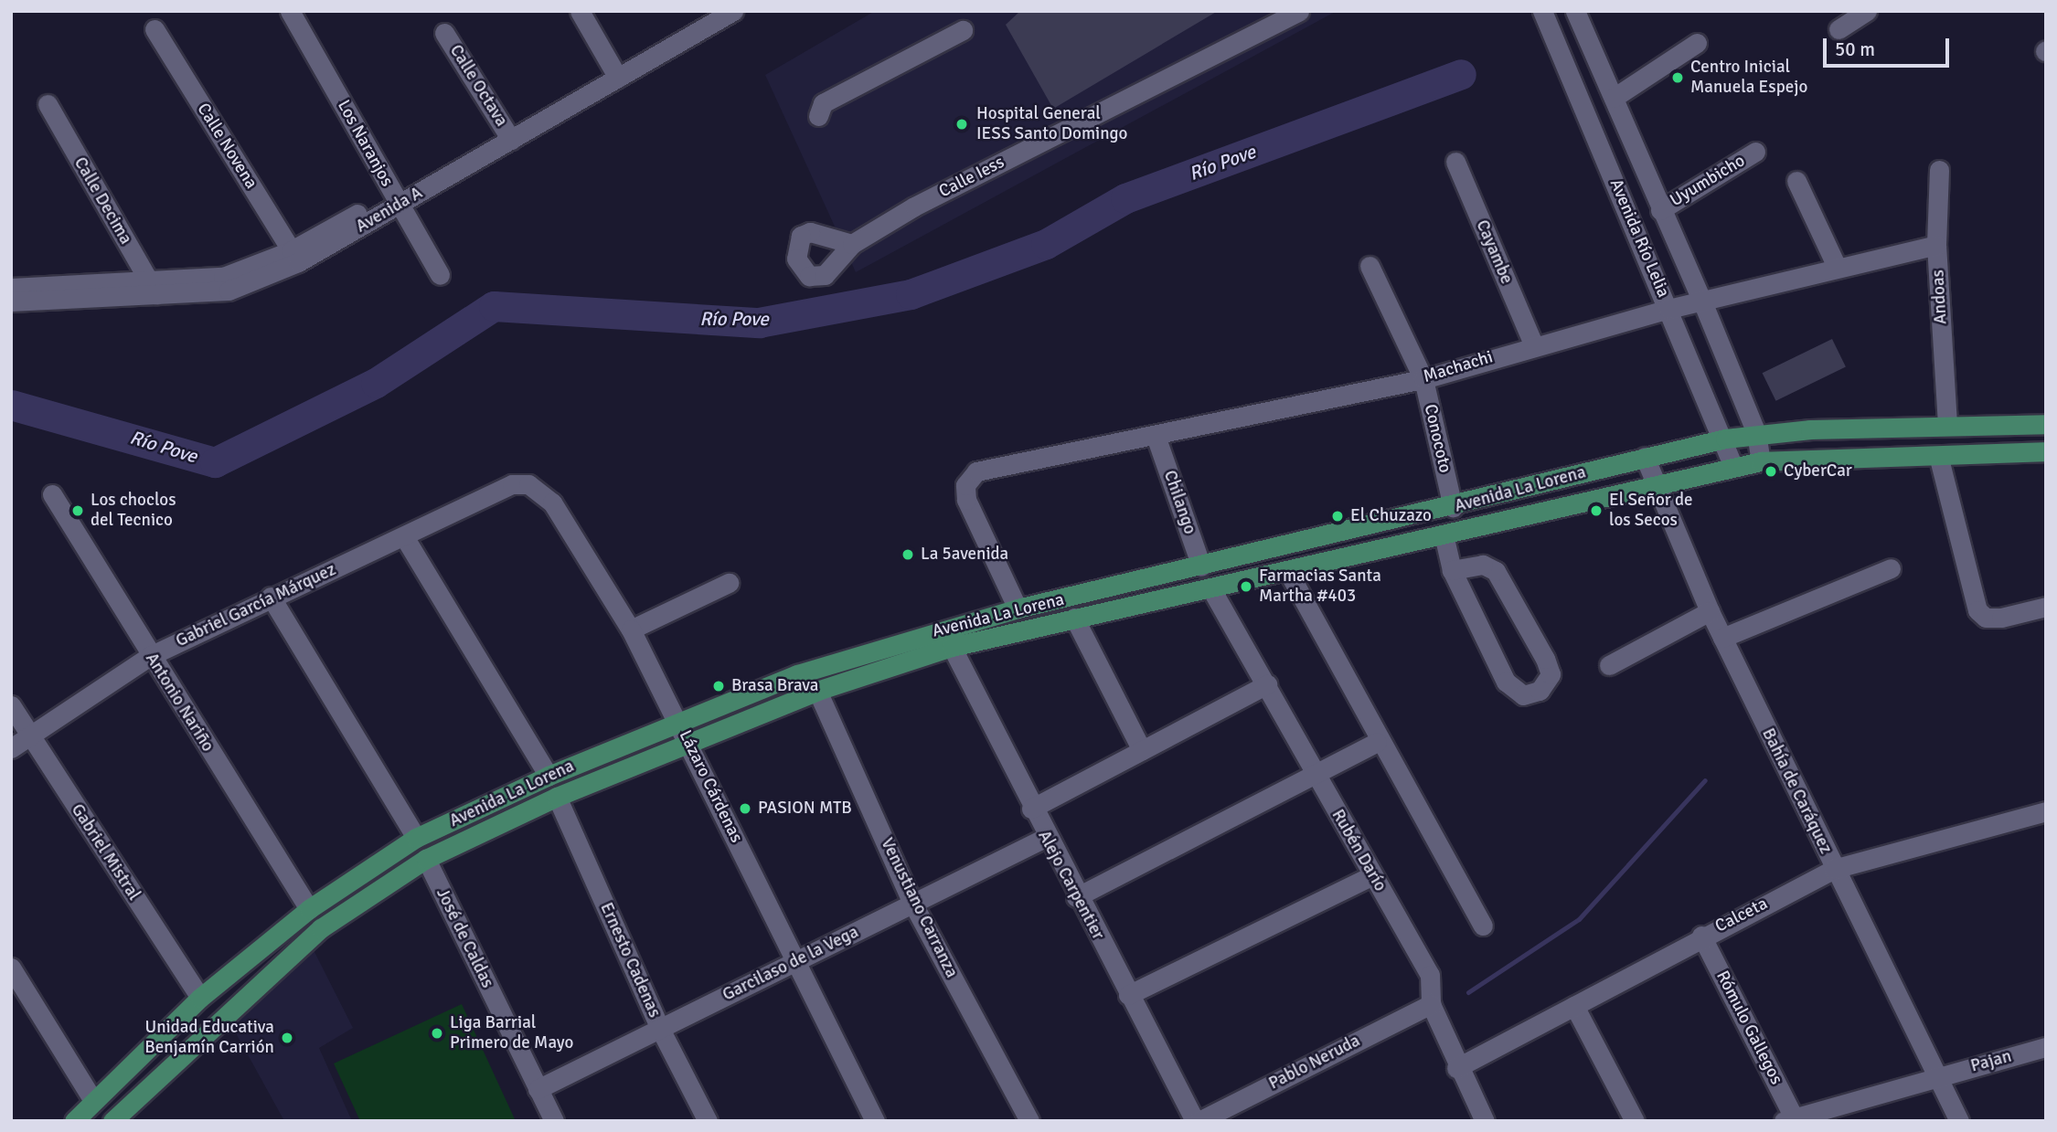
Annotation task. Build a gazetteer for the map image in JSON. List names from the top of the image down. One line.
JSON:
{"streets":{"main road":["Avenida La Lorena"],"street":["Calle Octava","Los Naranjos","Calle Novena","Calle Iess","Uyumbicho","Calle Decima","Avenida A","Avenida Río Lelia","Cayambe","Andoas","Machachi","Conocoto","Chilango","Gabriel García Márquez","Antonio Nariño","Lázaro Cárdenas","Bahía de Caráquez","Rubén Darío","Gabriel Mistral","Alejo Carpentier","Venustiano Carranza","Calceta","José de Caldas","Ernesto Cadenas","Garcilaso de la Vega","Rómulo Gallegos","Pajan","Pablo Neruda"]},"crossings":[["Calle Octava","Avenida A"],["Los Naranjos","Avenida A"],["Calle Novena","Avenida A"],["Uyumbicho","Avenida Río Lelia"],["Calle Decima","Avenida A"],["Avenida Río Lelia","Machachi"],["Avenida Río Lelia","Avenida La Lorena"],["Cayambe","Machachi"],["Andoas","Machachi"],["Andoas","Avenida La Lorena"],["Machachi","Conocoto"],["Machachi","Avenida La Lorena"],["Machachi","Chilango"],["Conocoto","Avenida La Lorena"],["Avenida La Lorena","Chilango"],["Avenida La Lorena","Antonio Nariño"],["Avenida La Lorena","Lázaro Cárdenas"],["Avenida La Lorena","Bahía de Caráquez"],["Avenida La Lorena","Rubén Darío"],["Avenida La Lorena","Gabriel Mistral"],["Avenida La Lorena","Alejo Carpentier"],["Avenida La Lorena","Venustiano Carranza"],["Avenida La Lorena","José de Caldas"],["Avenida La Lorena","Ernesto Cadenas"],["Gabriel García Márquez","Antonio Nariño"],["Gabriel García Márquez","Lázaro Cárdenas"],["Gabriel García Márquez","Gabriel Mistral"],["Lázaro Cárdenas","Garcilaso de la Vega"],["Bahía de Caráquez","Calceta"],["Bahía de Caráquez","Pajan"],["Rubén Darío","Calceta"],["Rubén Darío","Pablo Neruda"],["Alejo Carpentier","Garcilaso de la Vega"],["Alejo Carpentier","Pablo Neruda"],["Venustiano Carranza","Garcilaso de la Vega"],["Calceta","Rómulo Gallegos"],["José de Caldas","Garcilaso de la Vega"],["Ernesto Cadenas","Garcilaso de la Vega"],["Rómulo Gallegos","Pajan"]],"water":["Río Pove"],"places":["Centro Inicial Manuela Espejo","Hospital General IESS Santo Domingo","CyberCar","Los choclos del Tecnico","El Señor de los Secos","El Chuzazo","La 5avenida","Farmacias Santa Martha #403","Brasa Brava","PASION MTB","Liga Barrial Primero de Mayo","Unidad Educativa Benjamín Carrión"],"scale_bar":"50 m"}
